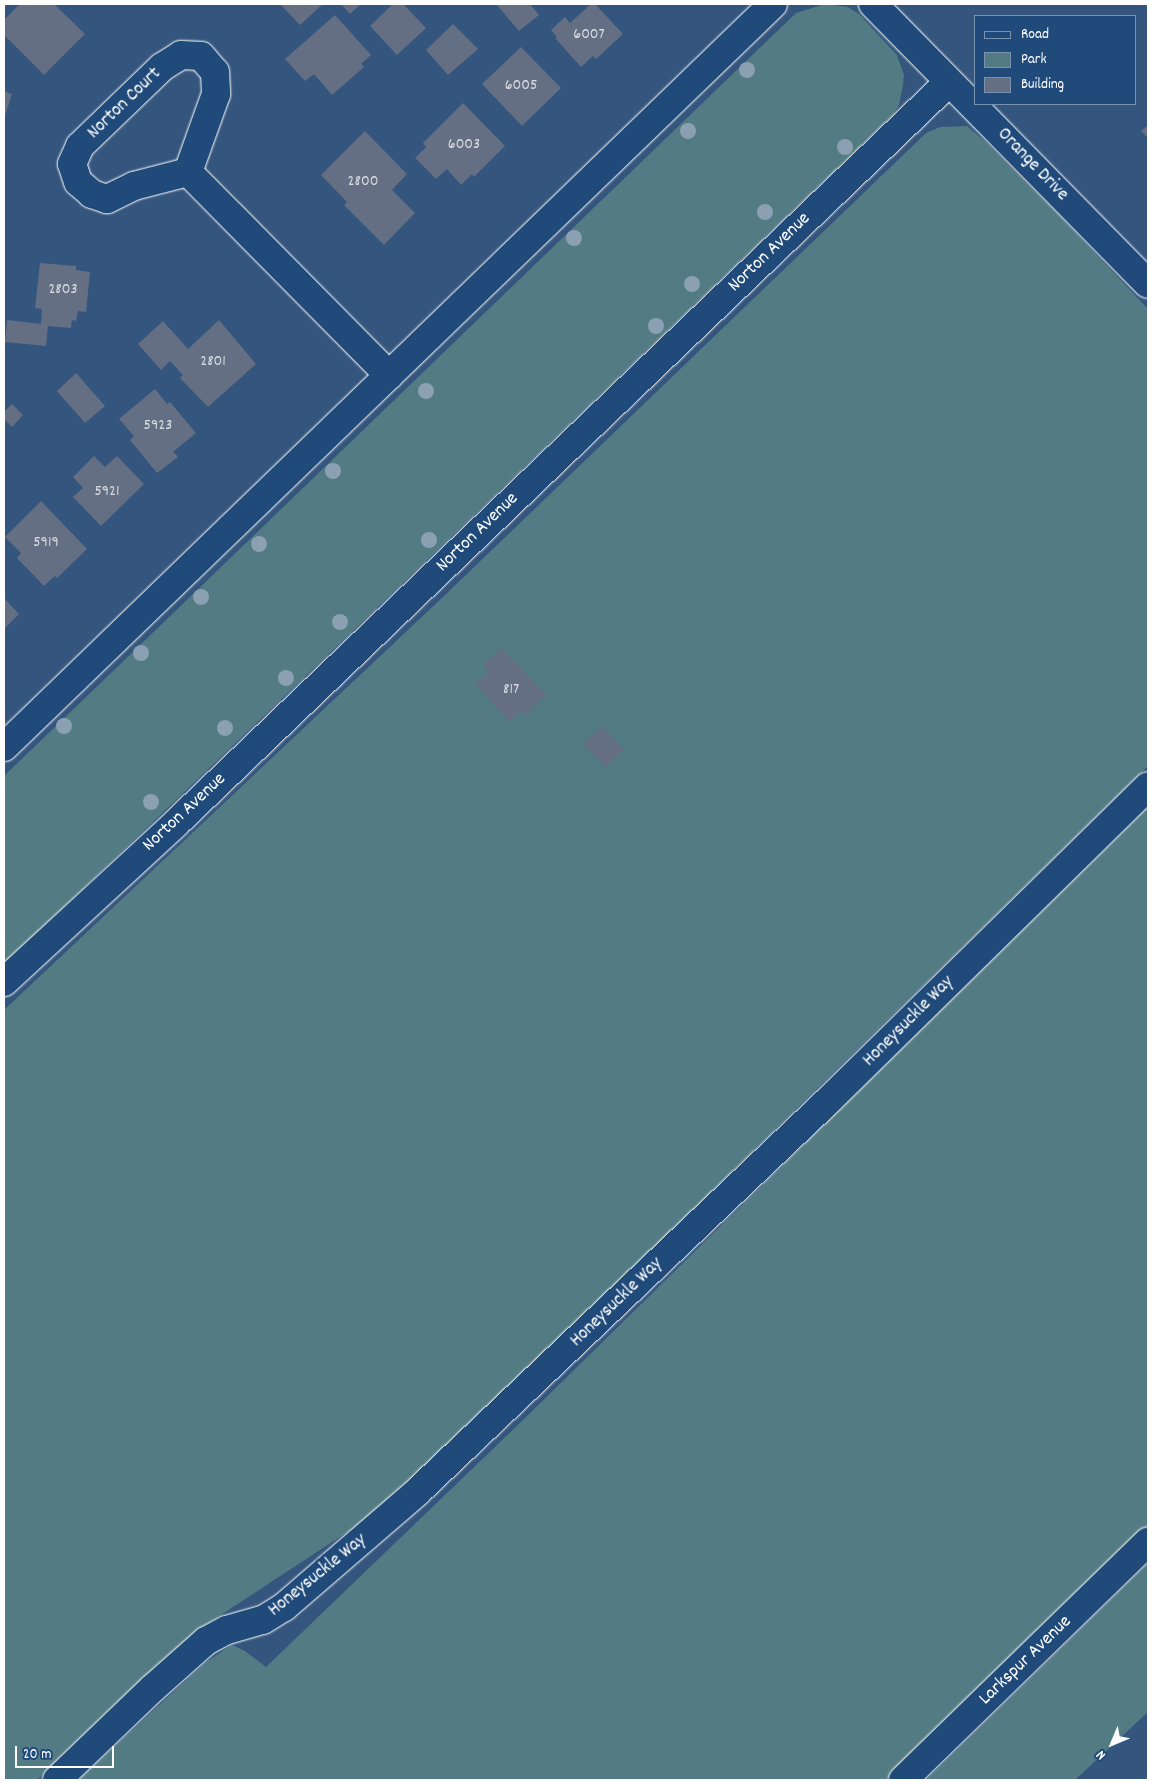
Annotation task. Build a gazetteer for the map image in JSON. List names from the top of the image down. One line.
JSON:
{"streets":{"street":["Norton Court","Orange Drive","Norton Avenue","Honeysuckle Way","Larkspur Avenue"]},"crossings":[["Orange Drive","Norton Avenue"]],"house_numbers":["6007","6005","6003","2800","2803","2801","5923","5921","5919","817"],"legend":["Road","Park","Building"],"scale_bar":"20 m","north":"bottom left"}
